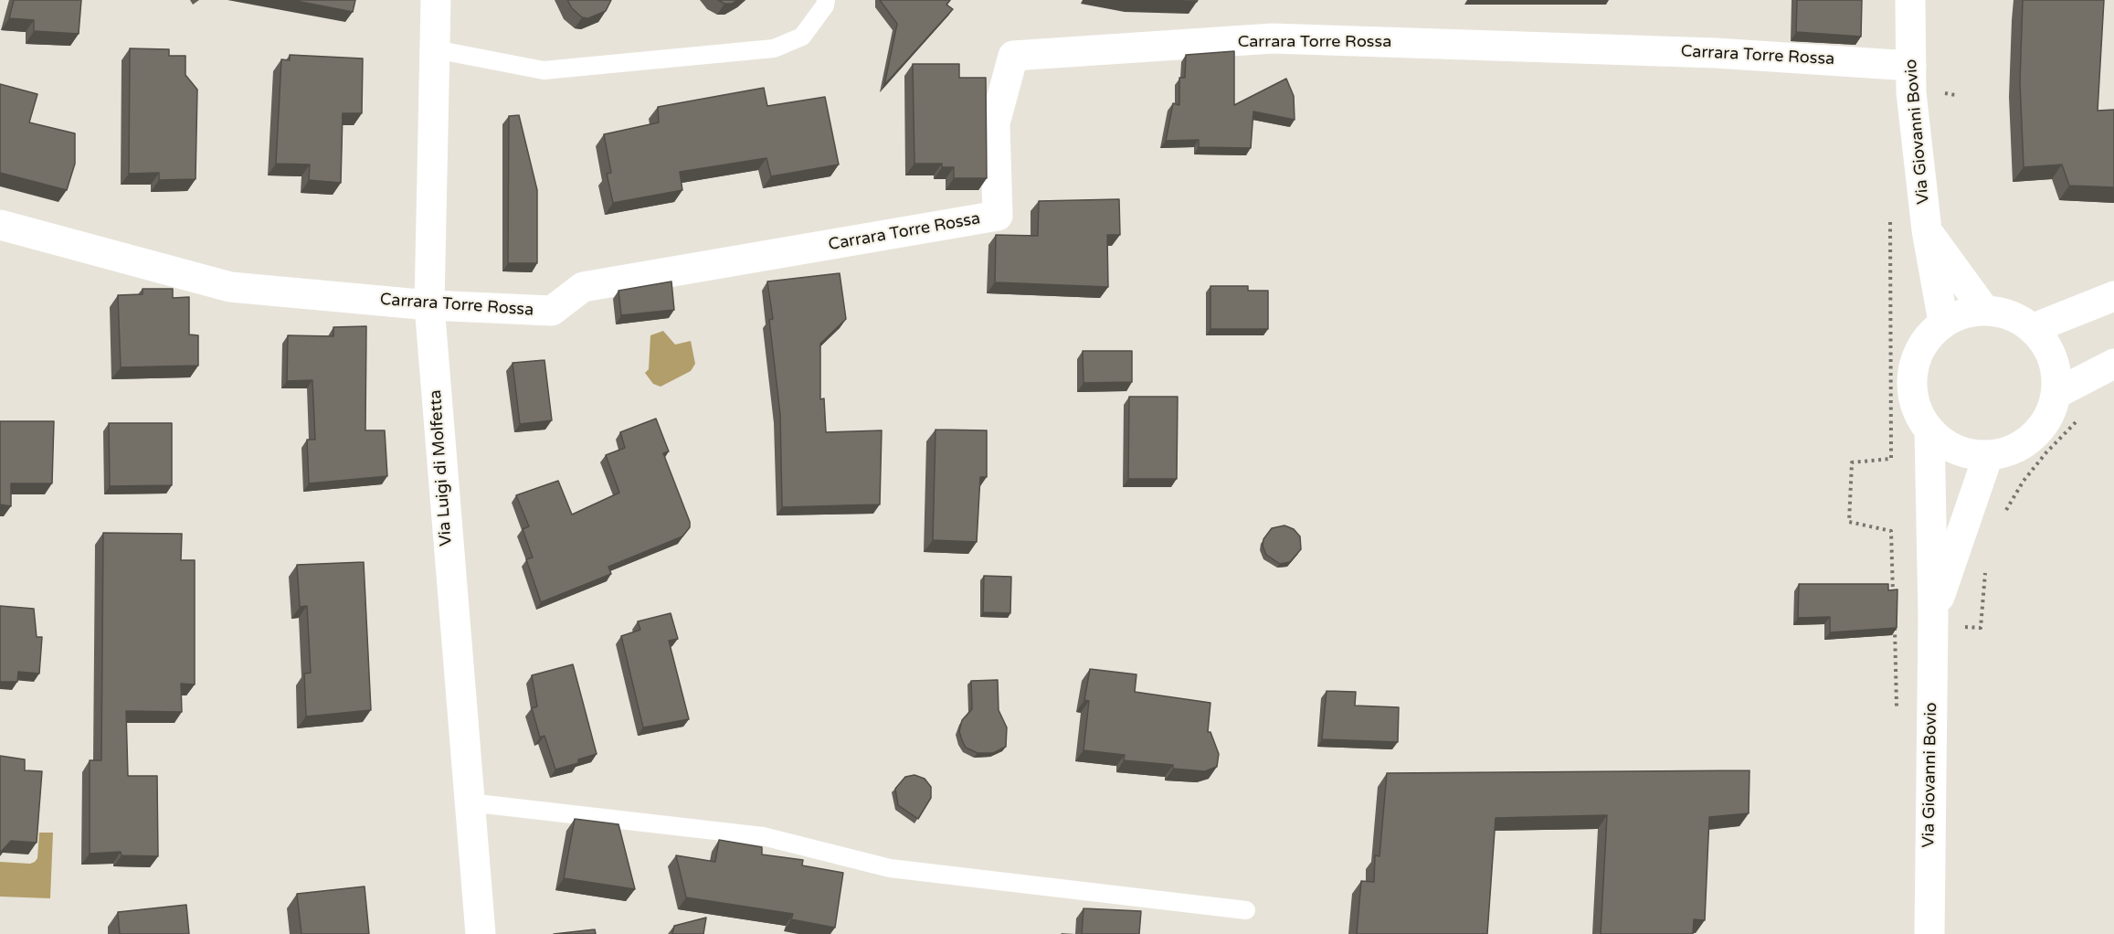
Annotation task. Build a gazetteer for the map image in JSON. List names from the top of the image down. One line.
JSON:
{"streets":{"street":["Carrara Torre Rossa","Via Giovanni Bovio","Via Luigi di Molfetta"]},"crossings":[["Carrara Torre Rossa","Via Giovanni Bovio"],["Carrara Torre Rossa","Via Luigi di Molfetta"]]}
